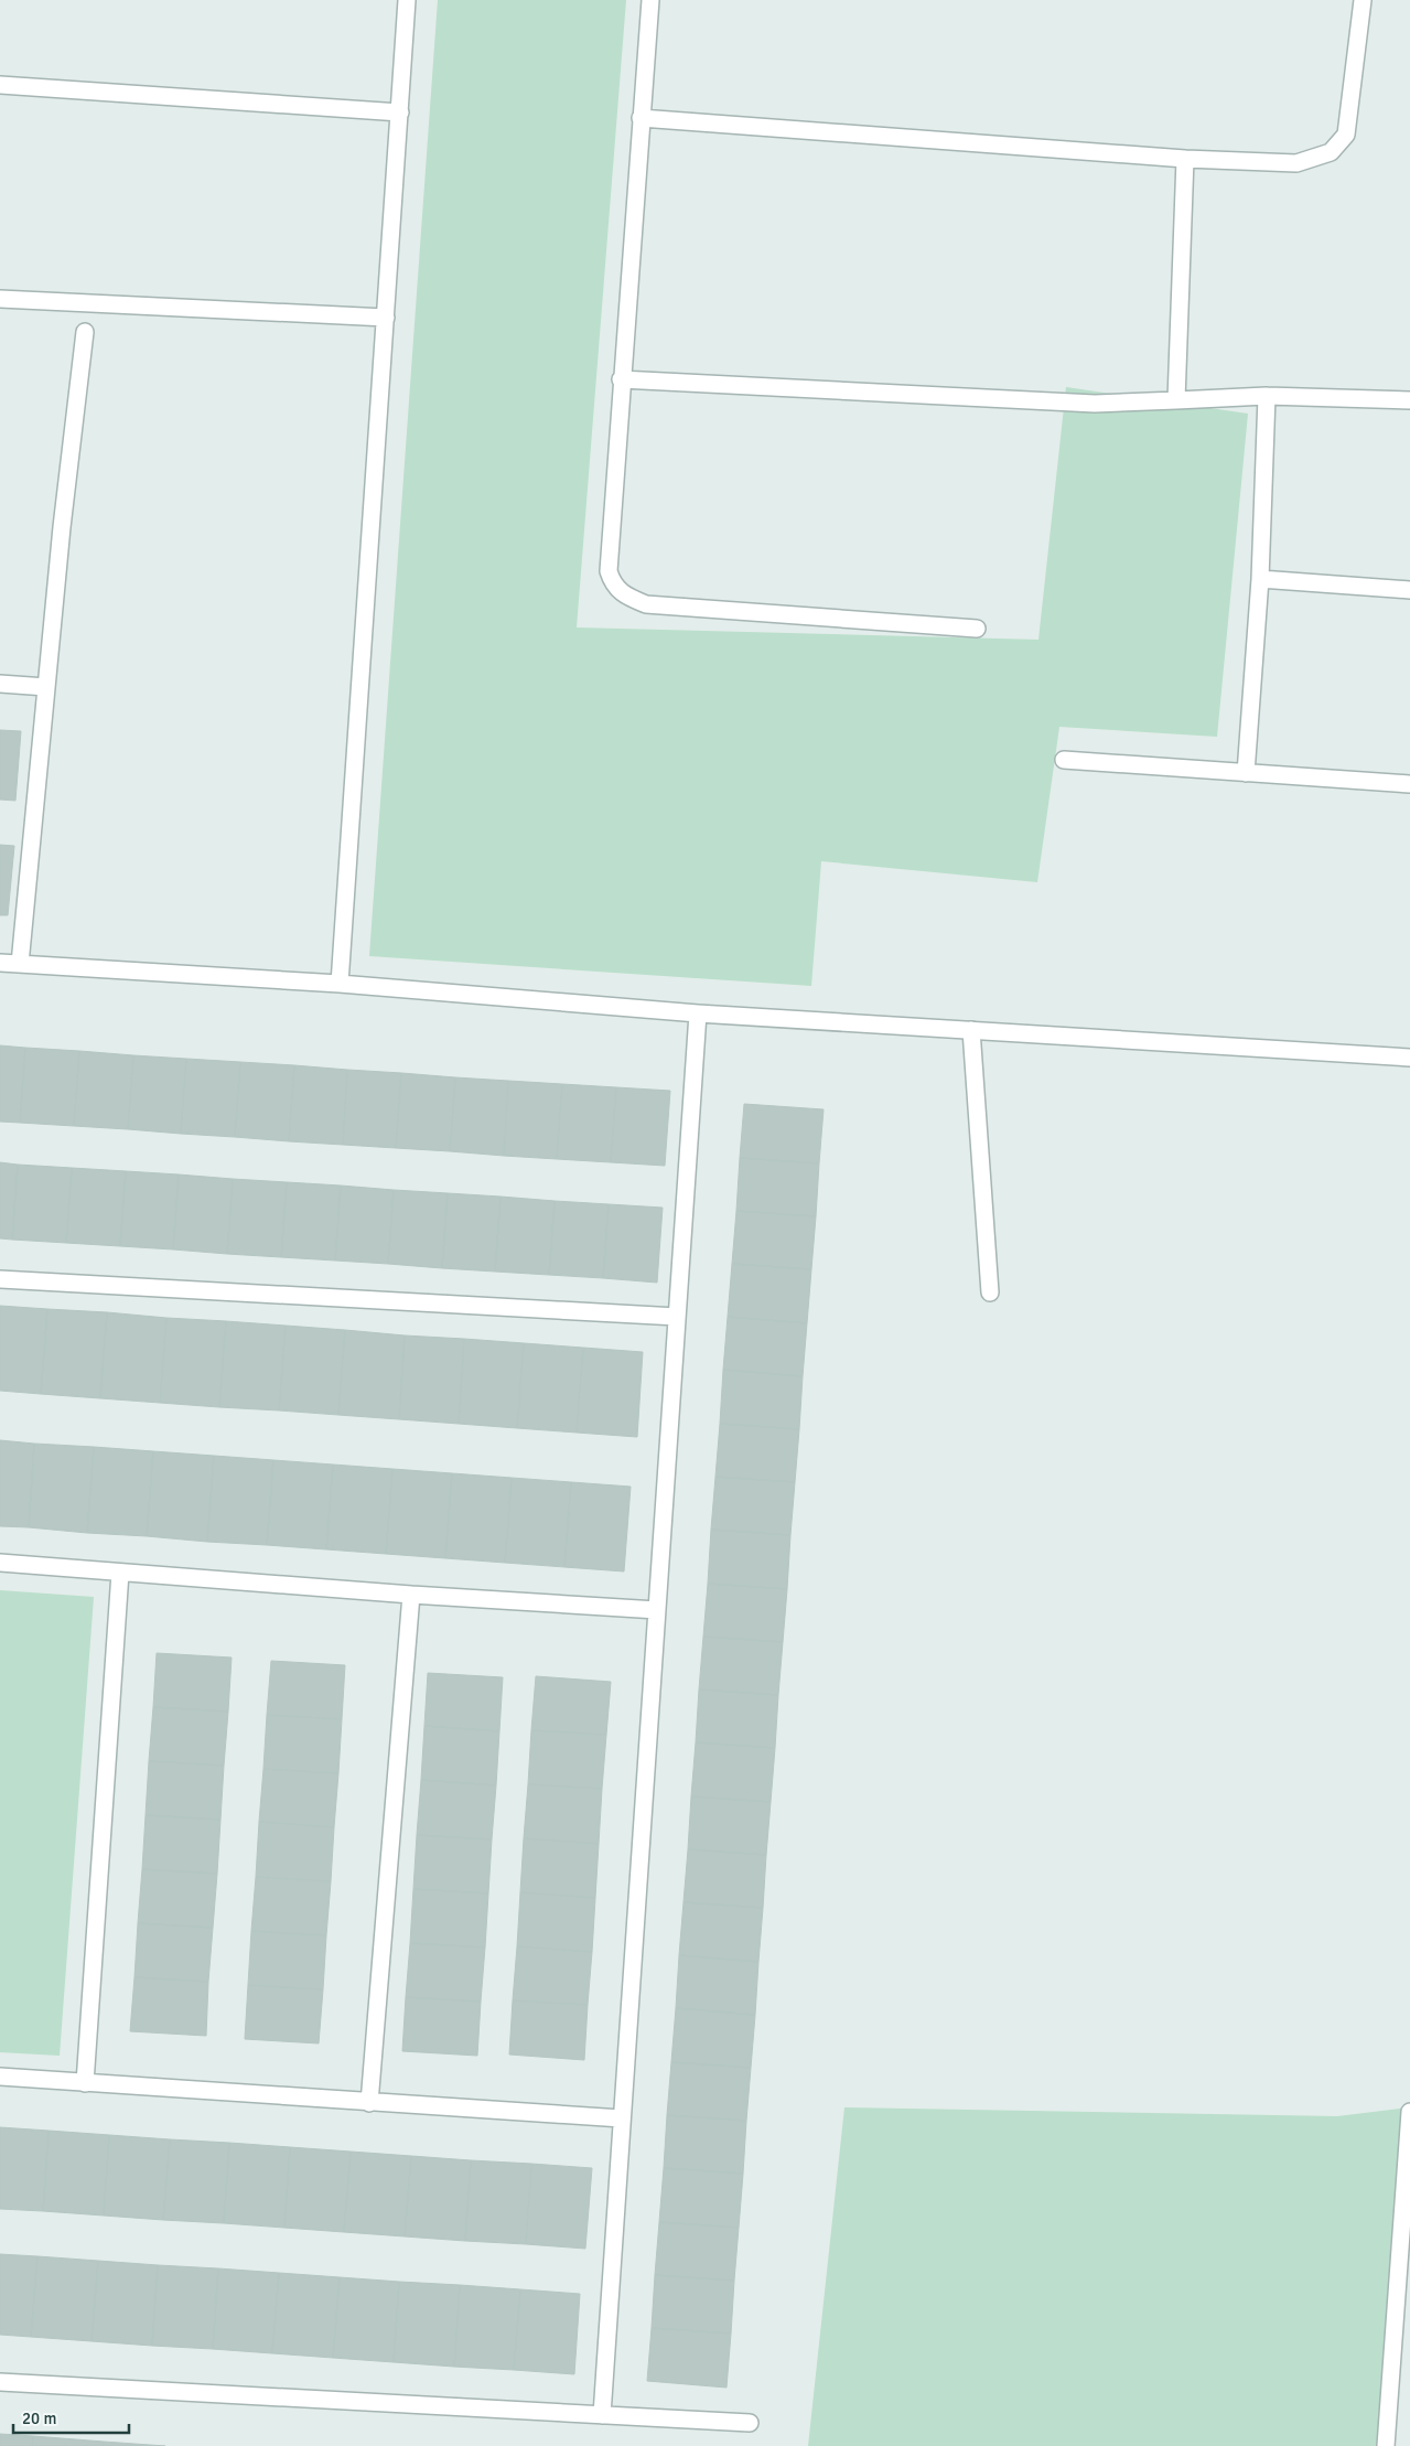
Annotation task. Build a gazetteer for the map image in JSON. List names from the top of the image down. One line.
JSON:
{"scale_bar":"20 m"}
